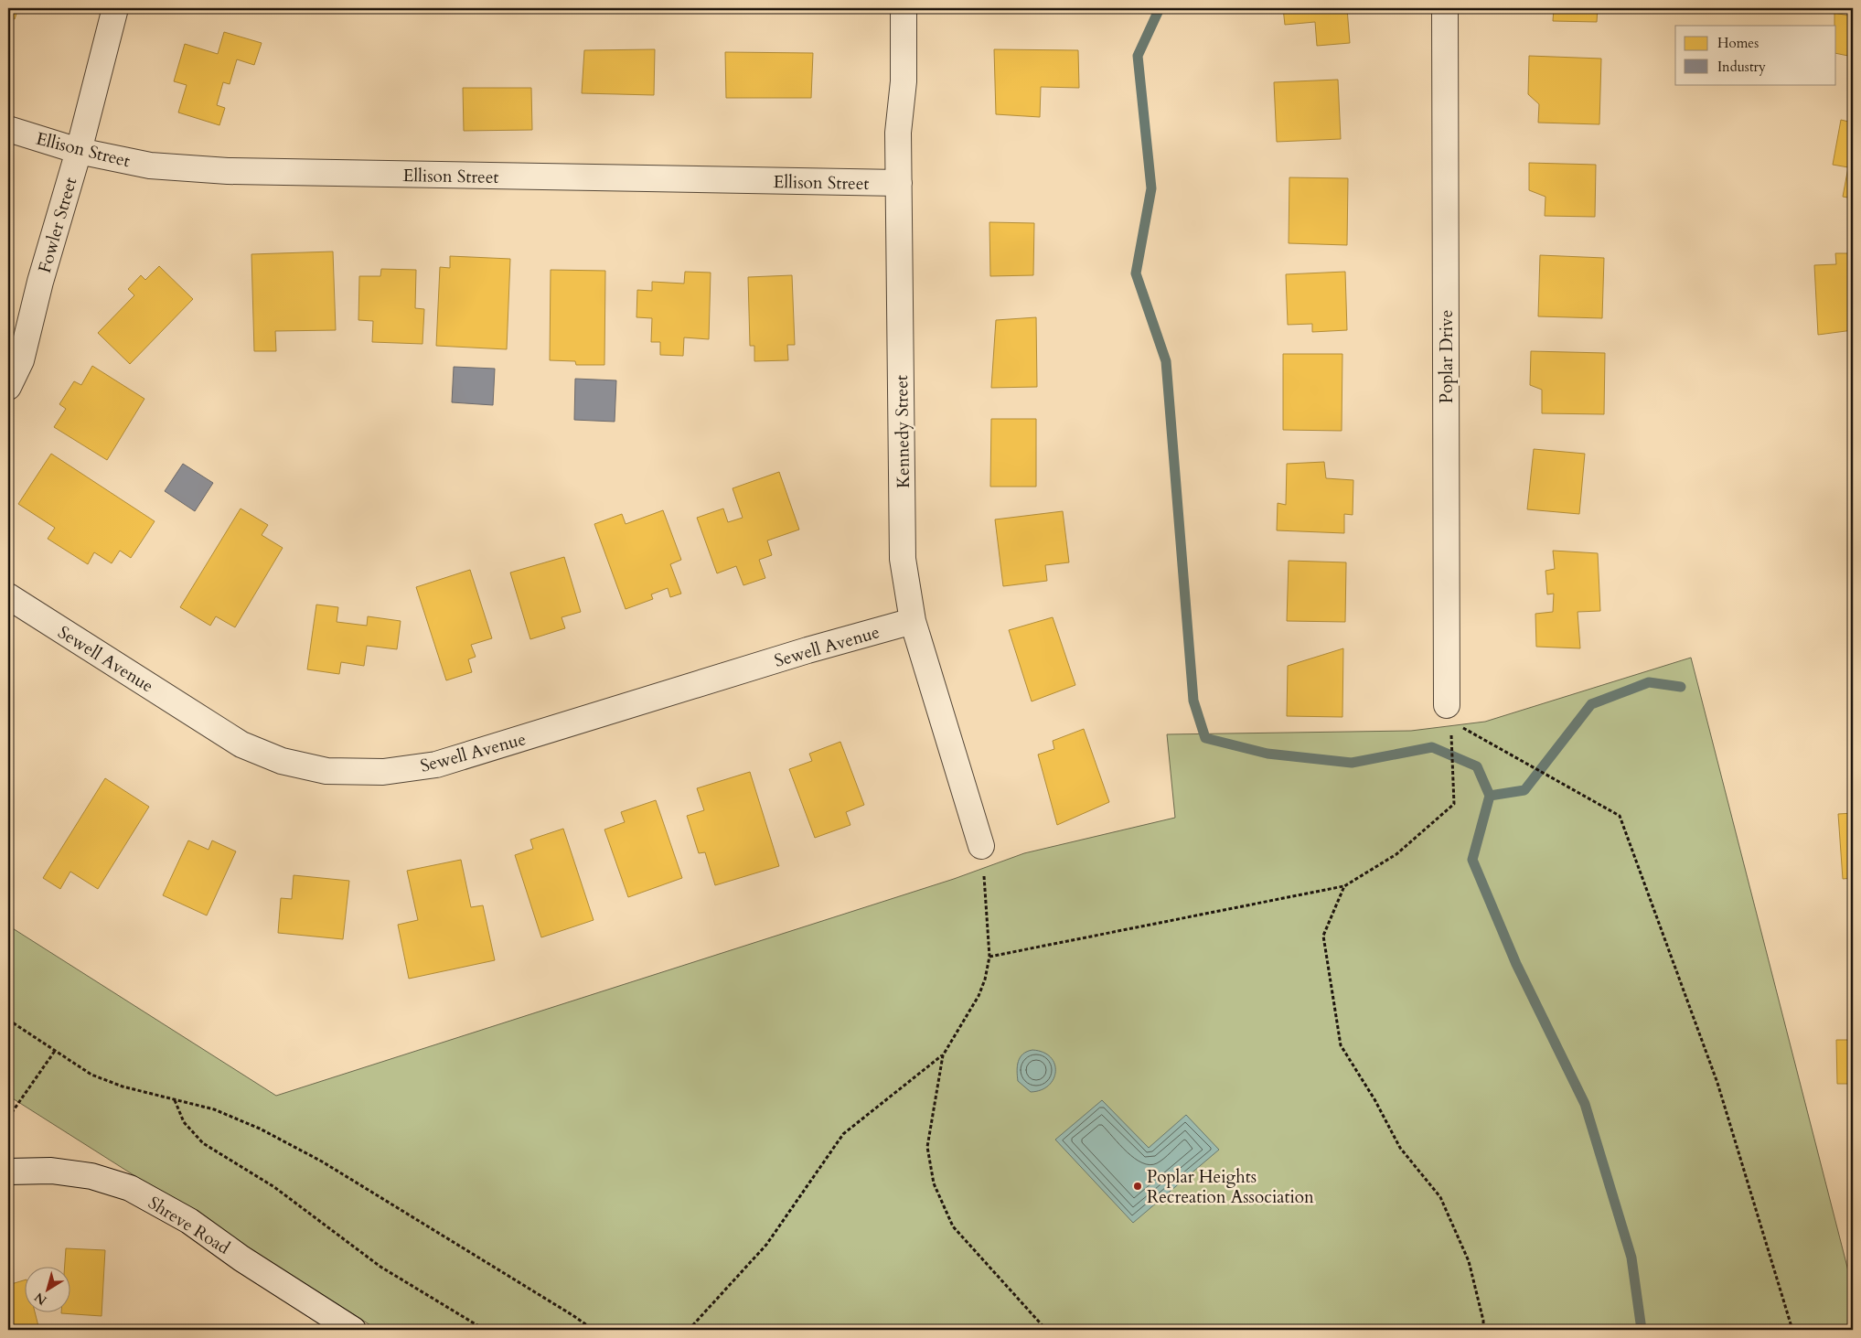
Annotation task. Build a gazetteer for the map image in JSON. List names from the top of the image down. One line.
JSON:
{"streets":{"street":["Ellison Street","Fowler Street","Poplar Drive","Kennedy Street","Sewell Avenue","Shreve Road"]},"crossings":[["Ellison Street","Fowler Street"],["Ellison Street","Kennedy Street"],["Kennedy Street","Sewell Avenue"]],"places":["Poplar Heights Recreation Association"],"legend":["Homes","Industry"],"north":"bottom left"}
